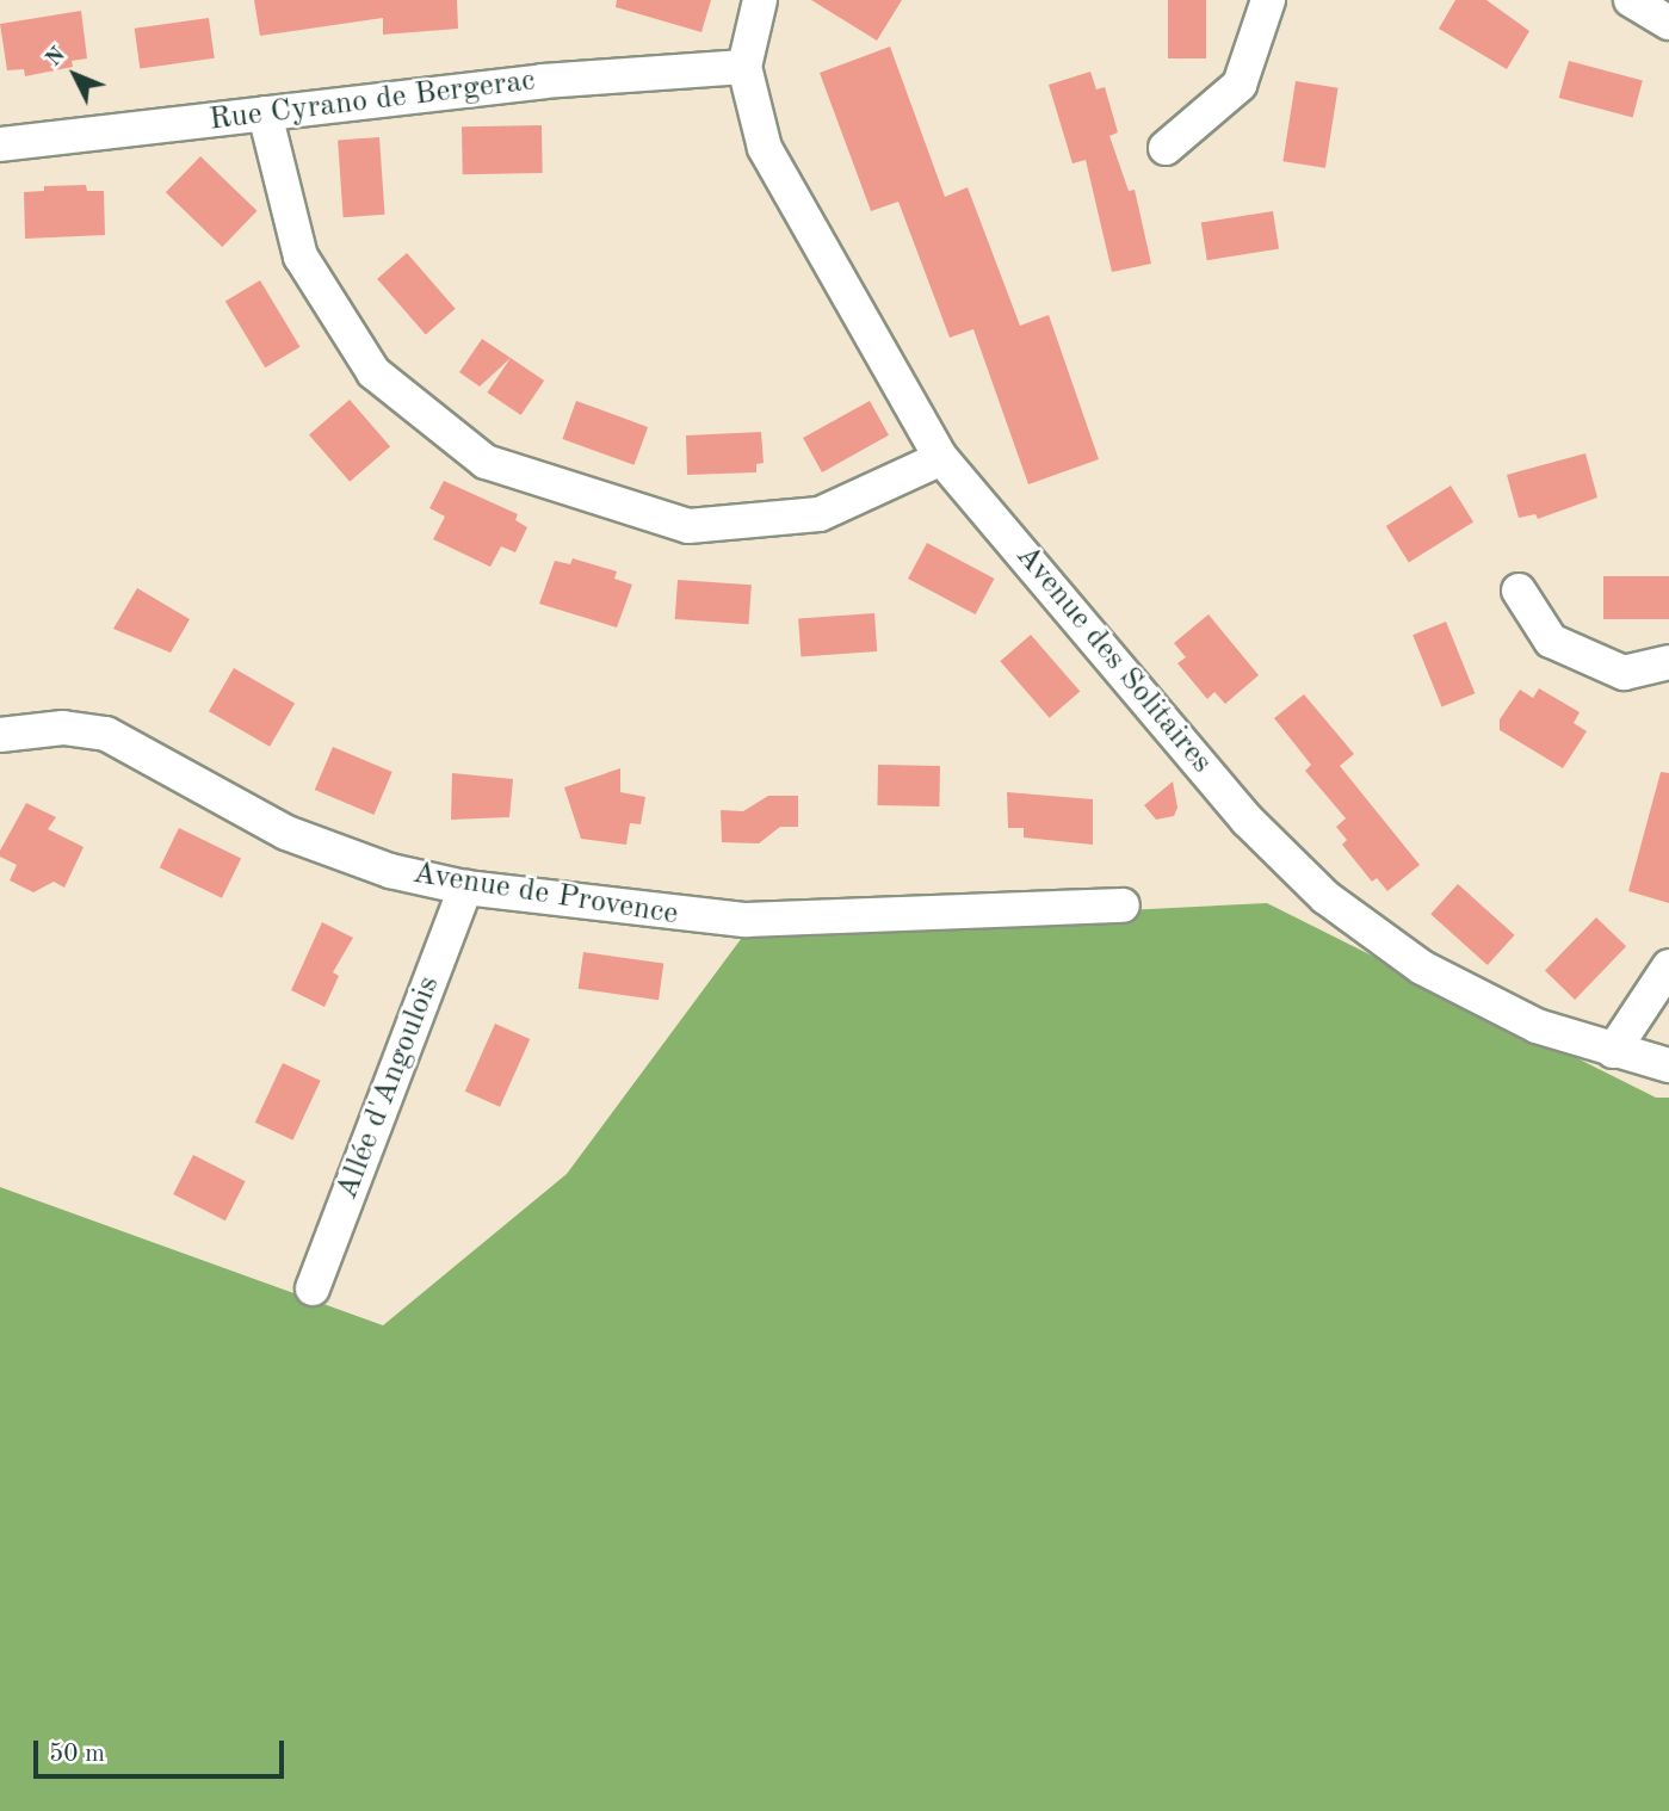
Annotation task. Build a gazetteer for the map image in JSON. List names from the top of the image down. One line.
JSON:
{"streets":{"street":["Rue Cyrano de Bergerac","Avenue des Solitaires","Avenue de Provence","Allée d'Angoulois"]},"crossings":[["Rue Cyrano de Bergerac","Avenue des Solitaires"],["Avenue de Provence","Allée d'Angoulois"]],"scale_bar":"50 m","north":"top left"}
